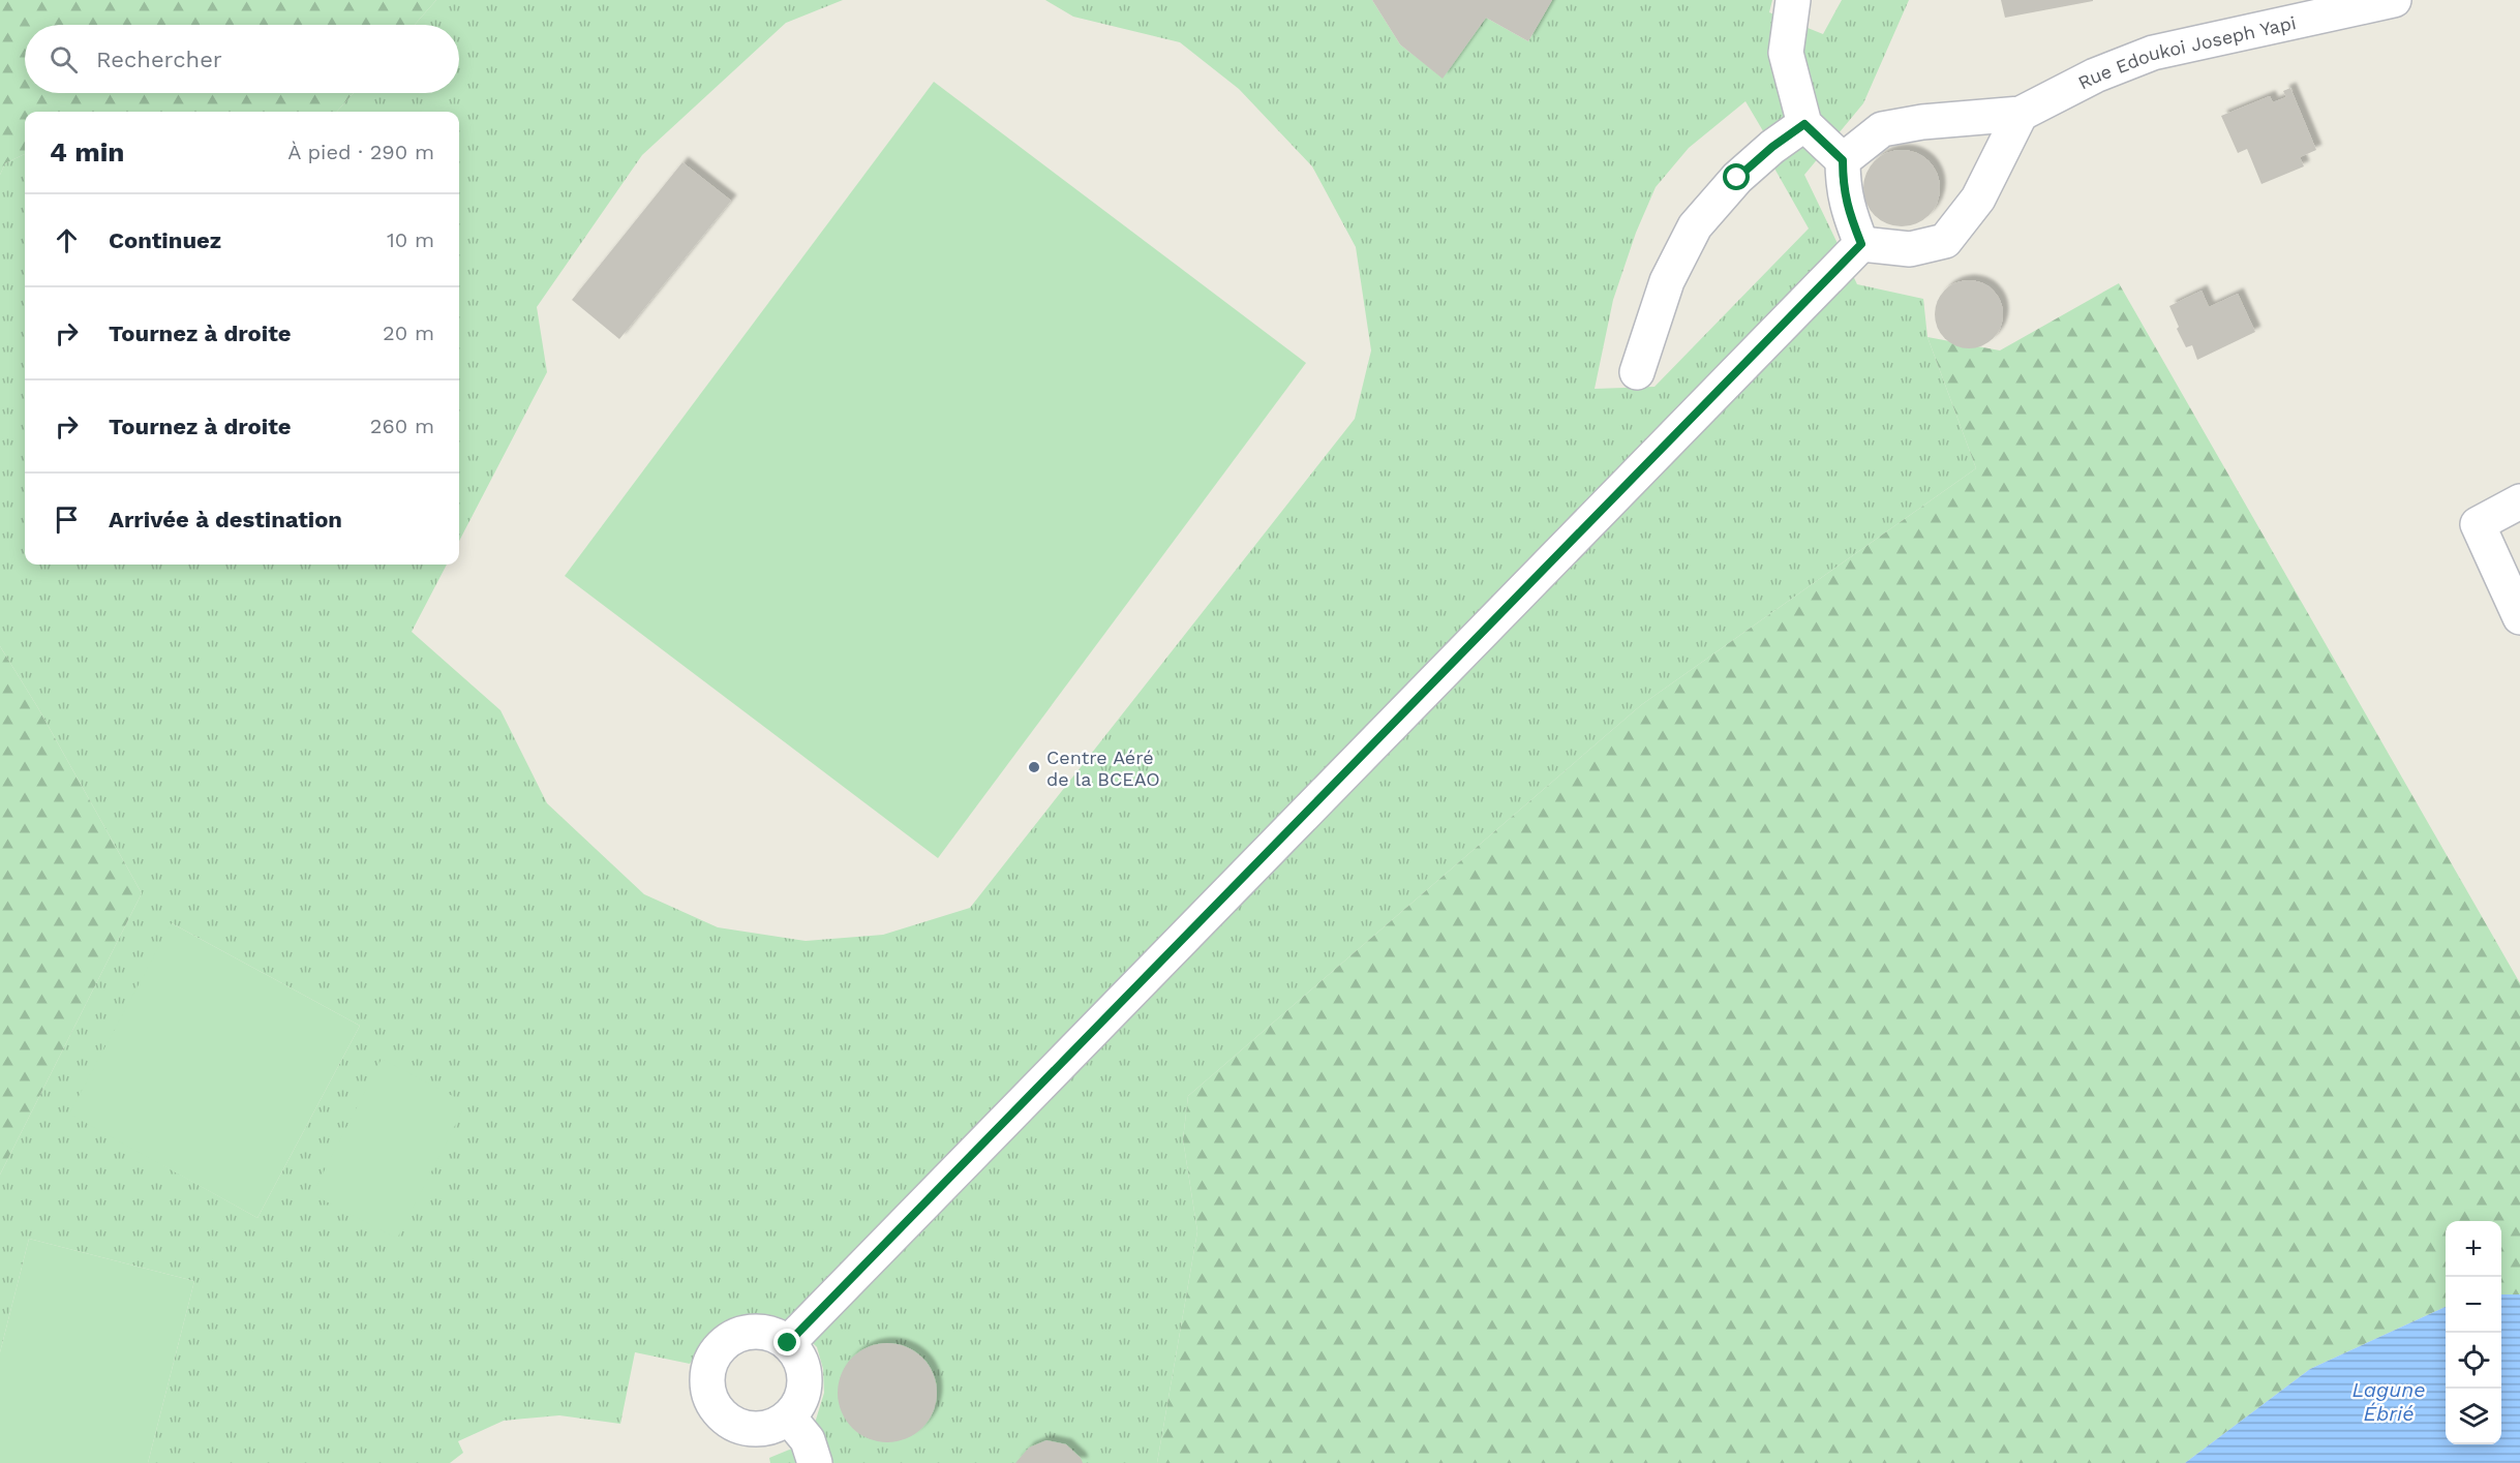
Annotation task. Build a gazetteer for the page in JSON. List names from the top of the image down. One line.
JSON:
{"streets":{"street":["Rue Edoukoi Joseph Yapi"]},"water":["Lagune Ébrié"],"places":["Centre Aéré de la BCEAO"],"page":{"search":"Rechercher","heading":["4 min","À pied · 290 m"],"list":[["Continuez","10 m"],["Tournez à droite","20 m"],["Tournez à droite","260 m"],"Arrivée à destination"],"map_buttons":["+","−"]}}
